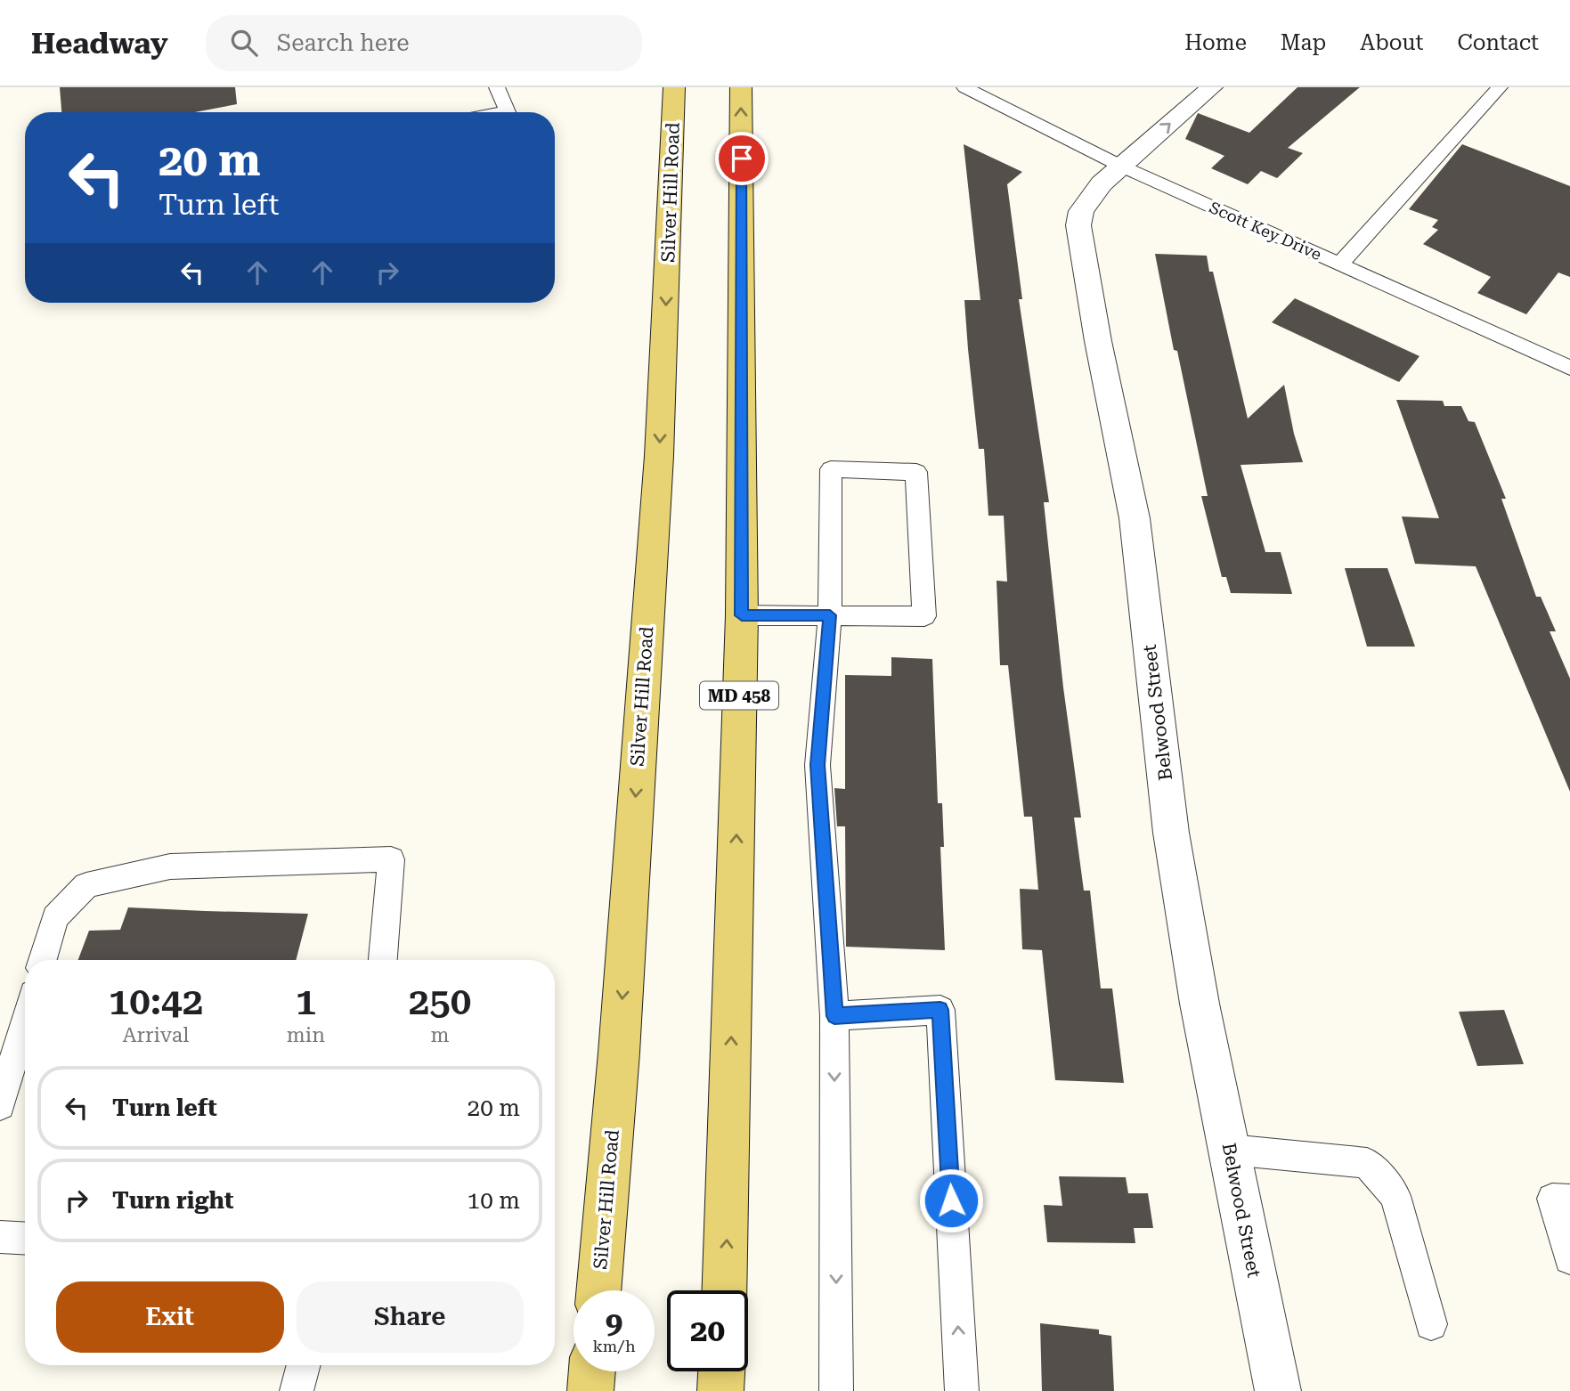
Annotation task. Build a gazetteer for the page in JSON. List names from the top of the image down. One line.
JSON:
{"streets":{"main road":["Silver Hill Road","MD 458"],"street":["Belwood Street"],"lane":["Scott Key Drive"]},"crossings":[["Scott Key Drive","Belwood Street"]],"page":{"header":"Headway","search":"Search here","nav":["Home","Map","About","Contact"],"turn":["20 m","Turn left"],"eta":["10:42","Arrival","1","min","250","m"],"list":[{"name":"Turn left","value":"20 m"},{"name":"Turn right","value":"10 m"}],"buttons":["Exit","Share"],"speed":"9 km/h","limit":"20"}}
